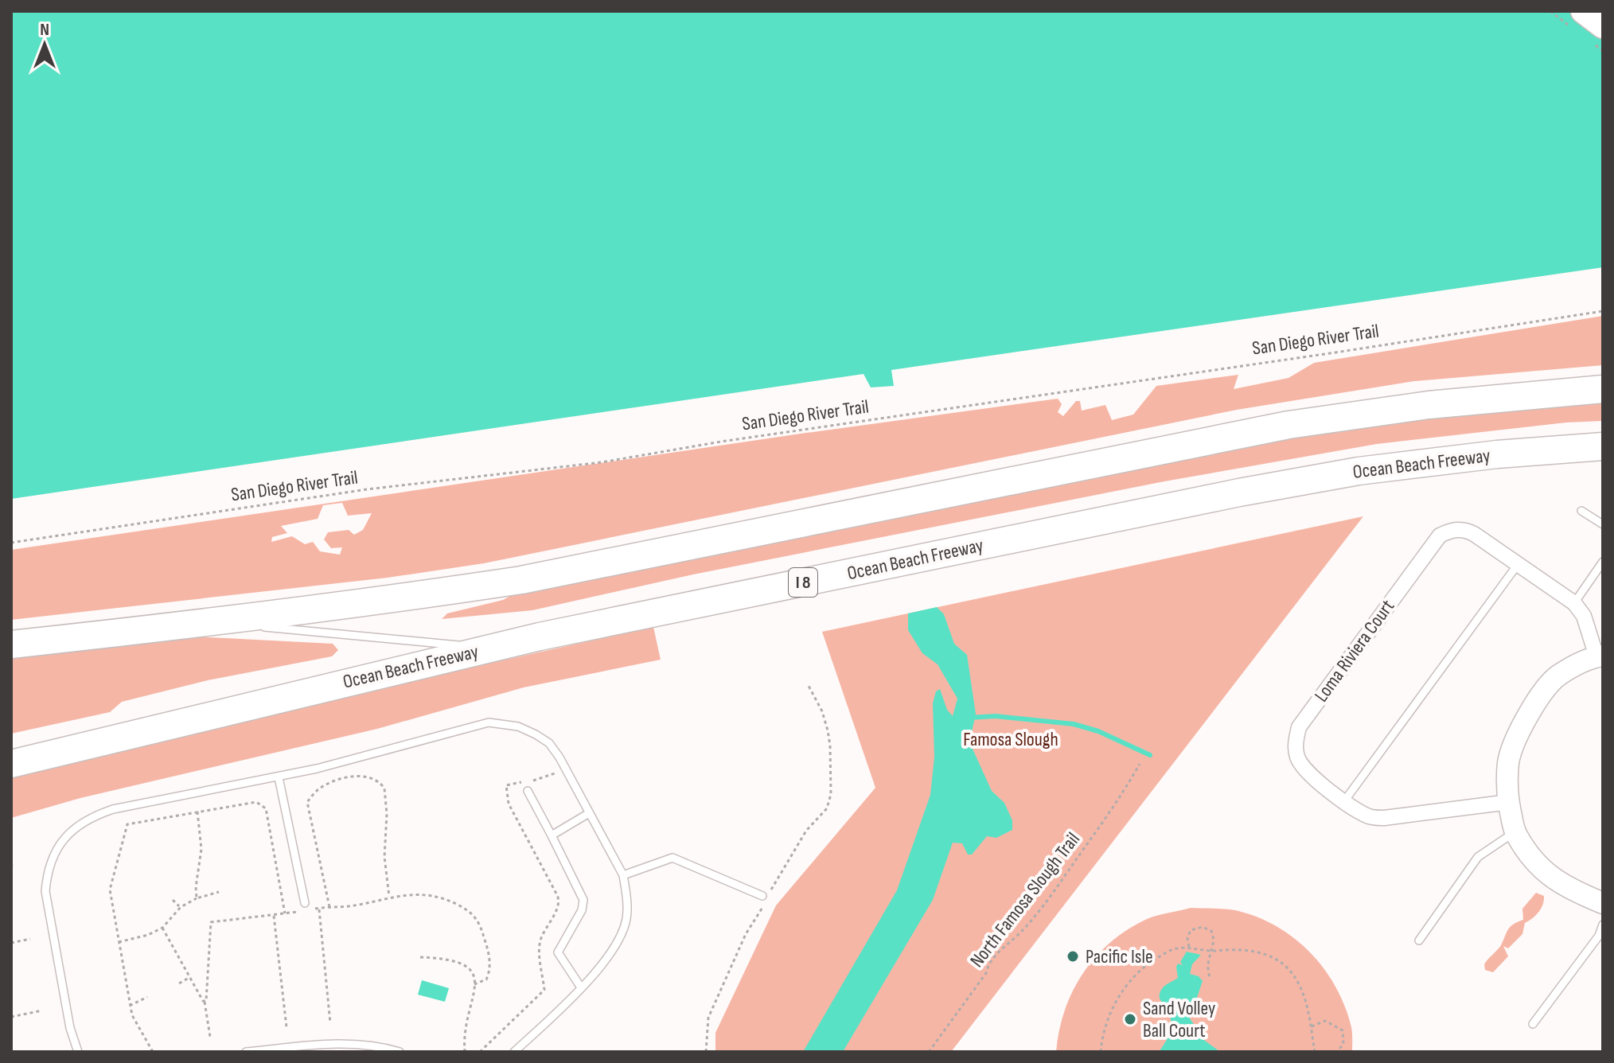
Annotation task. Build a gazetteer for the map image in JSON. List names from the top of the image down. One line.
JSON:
{"streets":{"highway":["Ocean Beach Freeway","I 8"],"street":["Loma Riviera Court"],"path":["San Diego River Trail","North Famosa Slough Trail"]},"parks":["Famosa Slough"],"places":["Pacific Isle","Sand Volley Ball Court"],"north":"top"}
